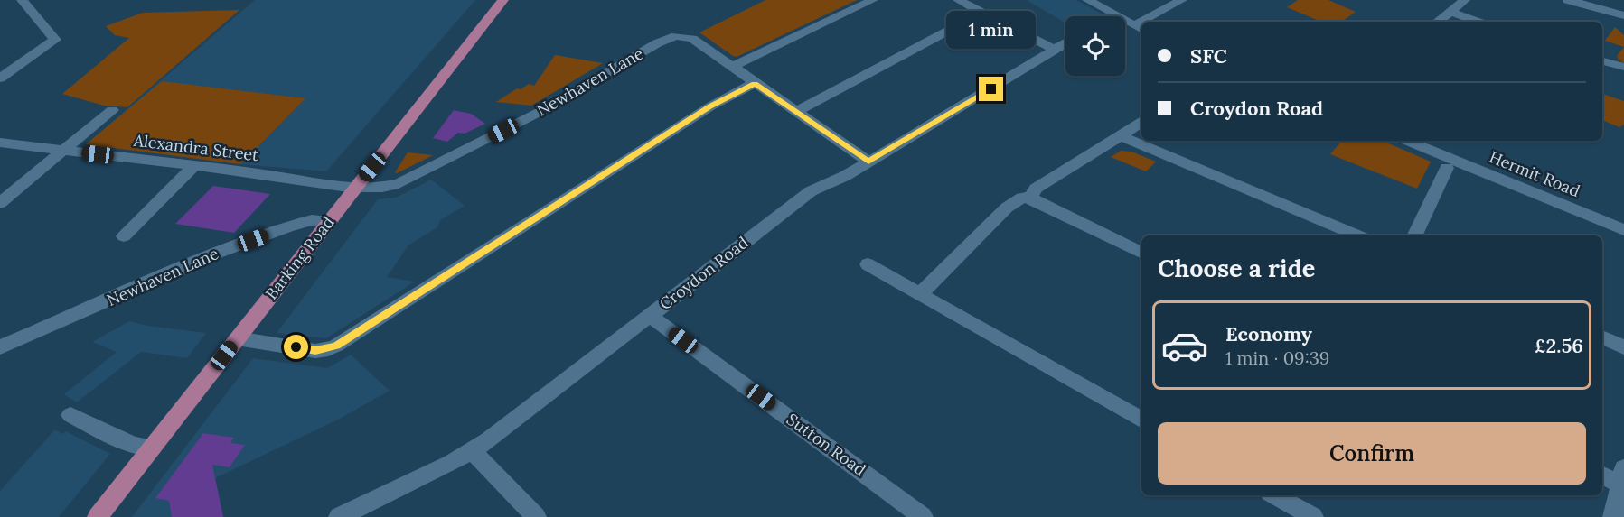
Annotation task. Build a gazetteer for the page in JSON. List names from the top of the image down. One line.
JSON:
{"streets":{"main road":["Barking Road"],"street":["Newhaven Lane","Alexandra Street","Hermit Road","Croydon Road","Sutton Road"]},"crossings":[["Newhaven Lane","Alexandra Street"],["Newhaven Lane","Barking Road"],["Alexandra Street","Barking Road"],["Croydon Road","Sutton Road"]],"page":{"bubble":"1 min","banner":["SFC","Croydon Road"],"heading":"Choose a ride","list":[{"name":"Economy","note":"1 min · 09:39","value":"£2.56"}],"buttons":"Confirm"}}
